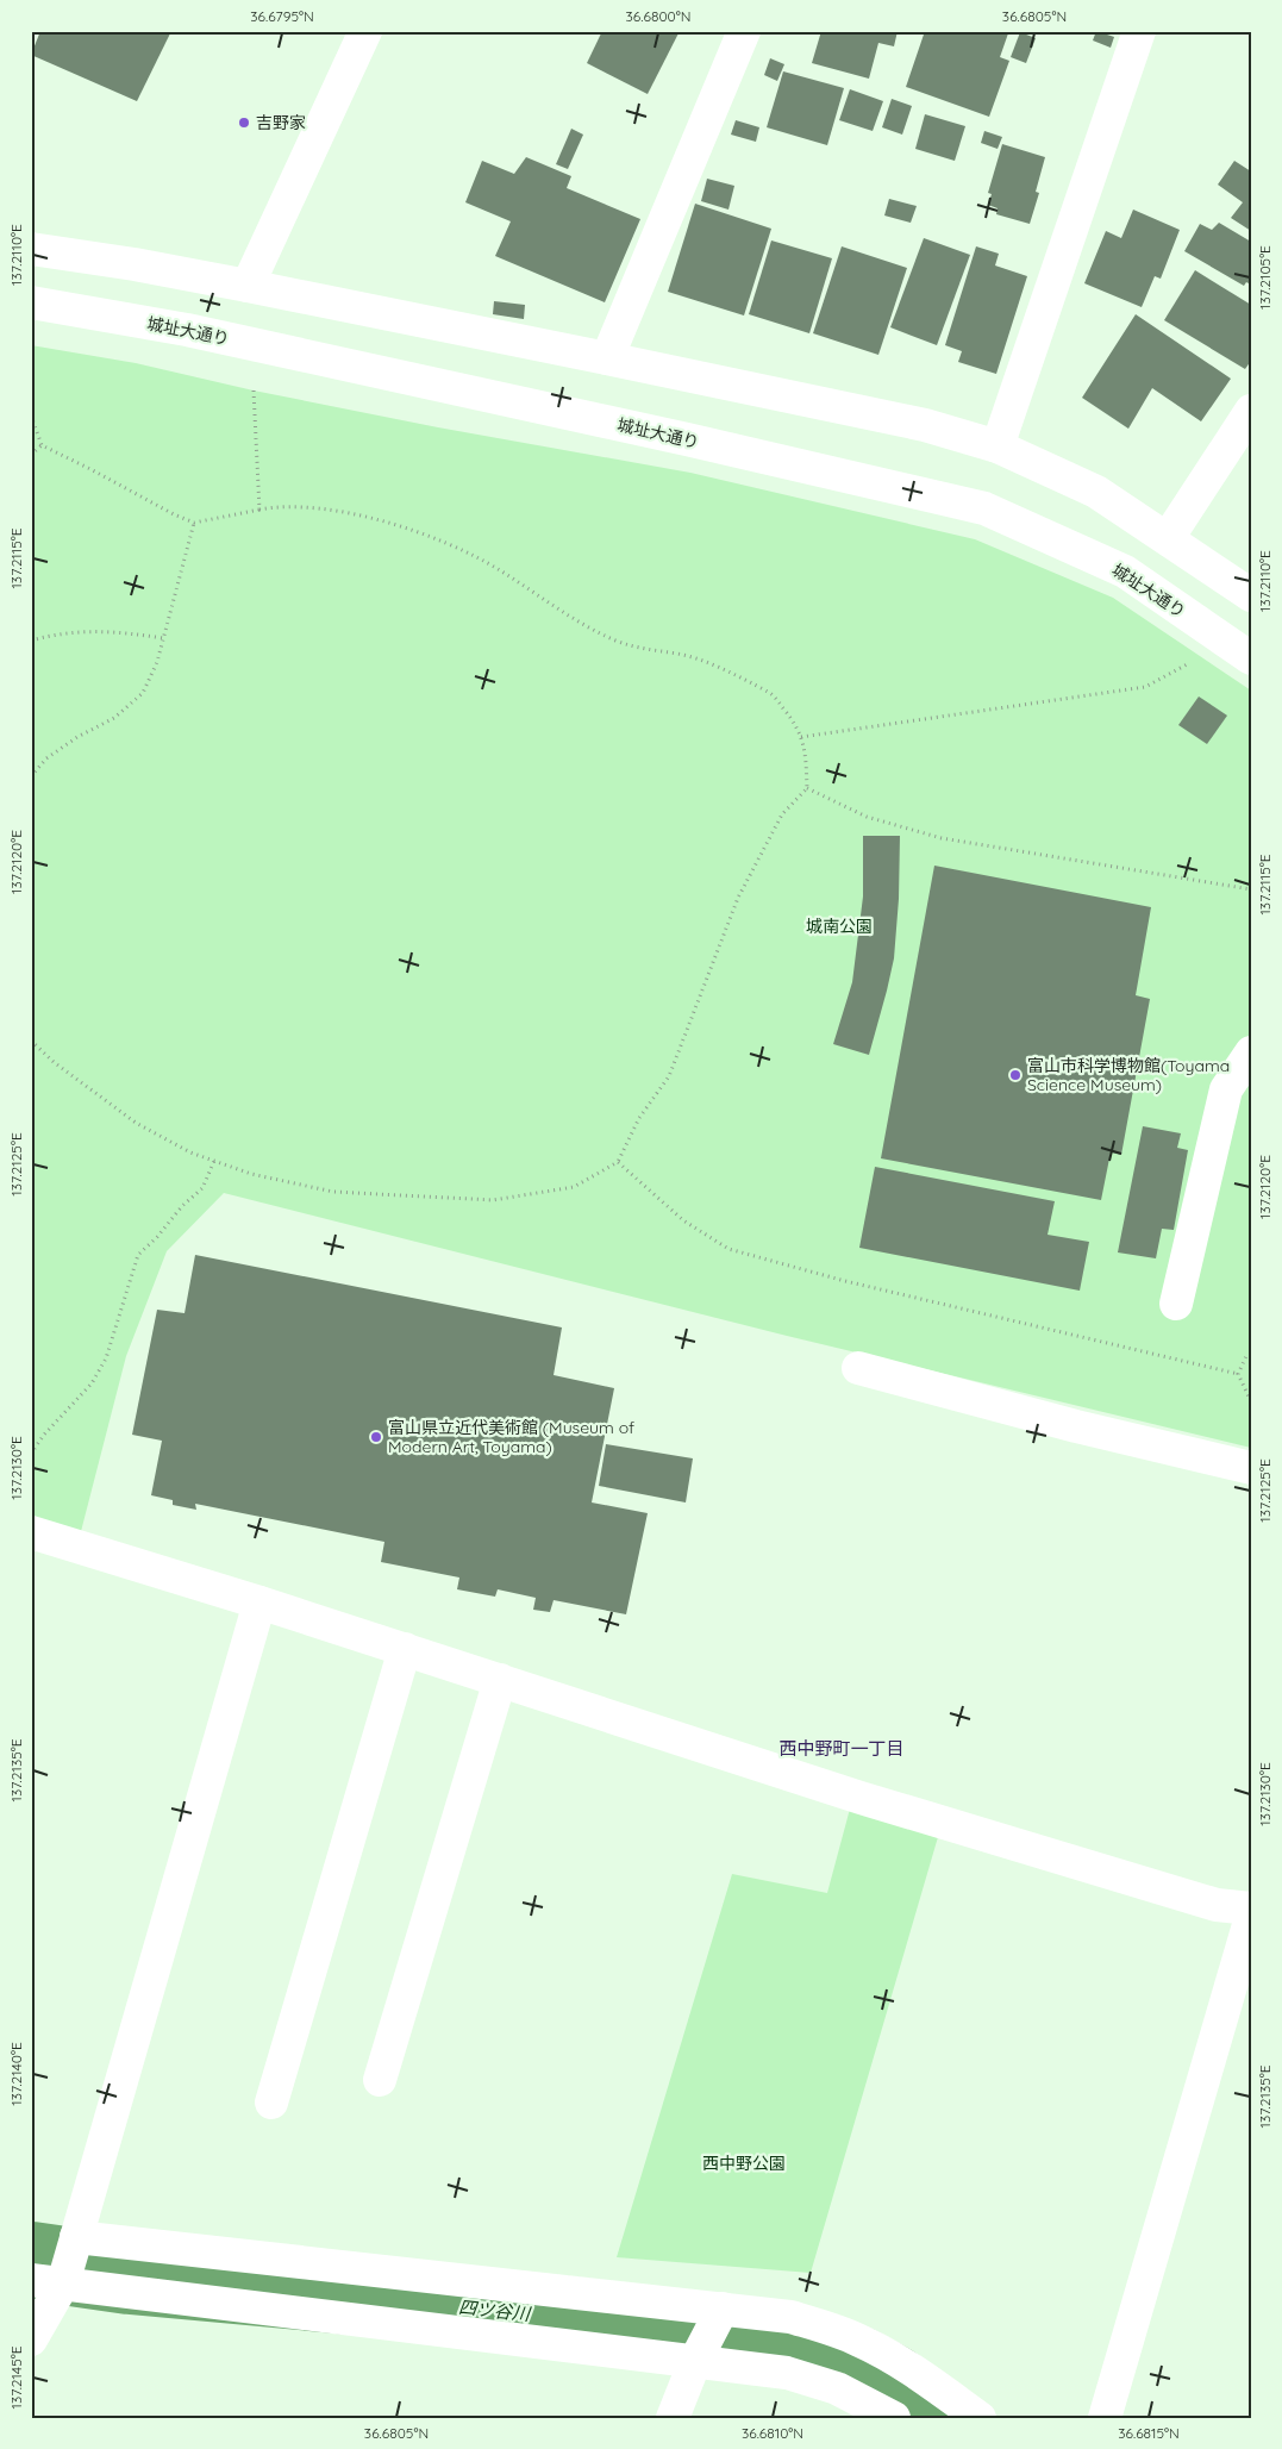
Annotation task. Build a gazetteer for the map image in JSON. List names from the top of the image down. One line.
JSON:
{"streets":{"main road":["城址大通り"]},"districts":["西中野町一丁目"],"water":["四ツ谷川"],"parks":["城南公園","西中野公園"],"places":["吉野家","富山市科学博物館(Toyama Science Museum)","富山県立近代美術館 (Museum of Modern Art, Toyama)"],"coordinates":["36.6795°N","36.6800°N","36.6805°N","137.2110°E","137.2105°E","137.2115°E","137.2120°E","137.2125°E","137.2130°E","137.2135°E","137.2140°E","137.2145°E","36.6810°N","36.6815°N"]}
